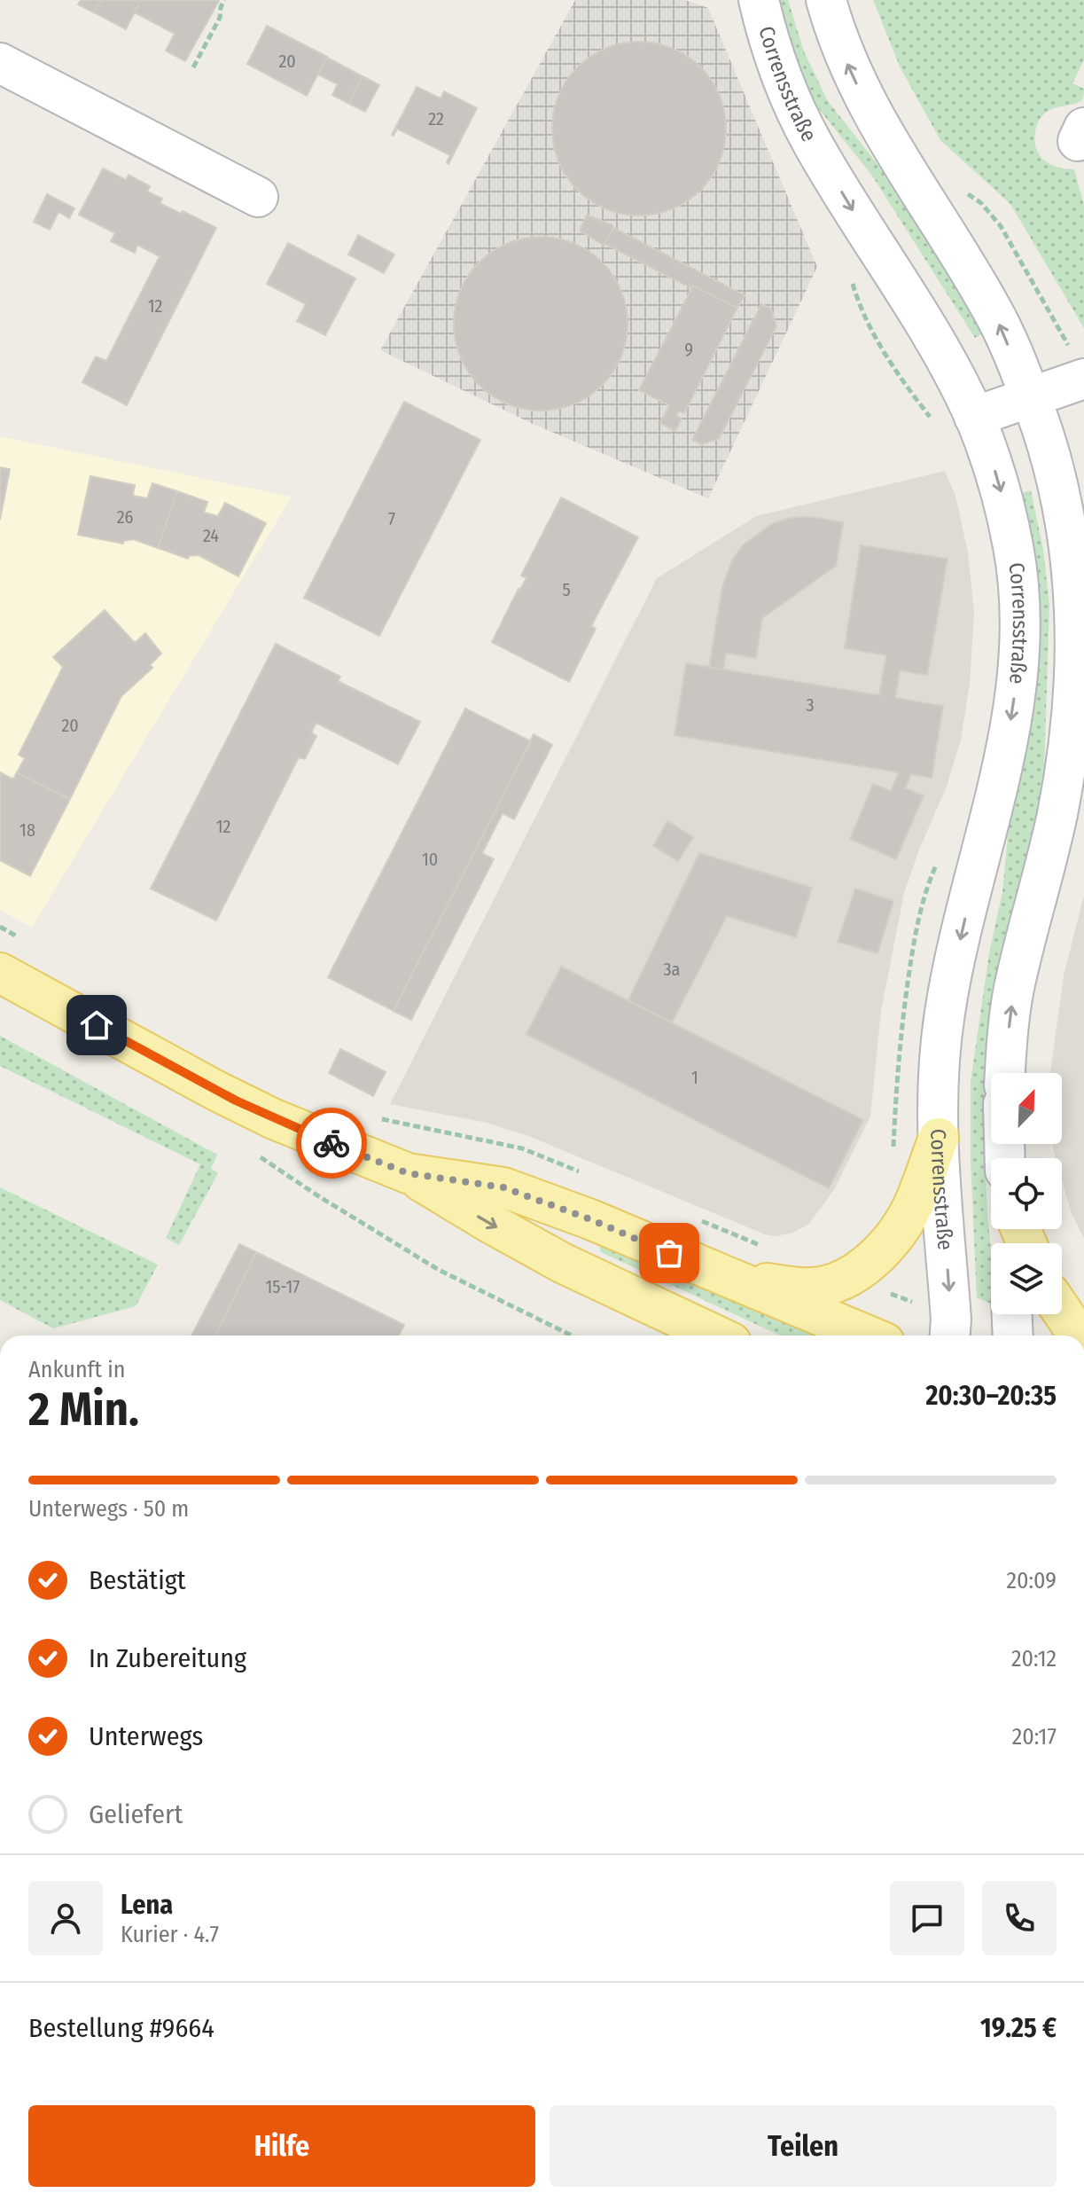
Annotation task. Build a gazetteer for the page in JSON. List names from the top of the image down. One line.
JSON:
{"streets":{"street":["Corrensstraße"]},"house_numbers":["20","22","12","9","26","7","24","5","3","20","12","18","10","3a","1","15-17"],"north":"top right","page":{"heading":["2 Min.","Ankunft in","20:30–20:35"],"panel":["Lena","Kurier · 4.7","Bestellung #9664","19.25 €"],"bar":"Unterwegs · 50 m","list":[["Bestätigt","20:09"],["In Zubereitung","20:12"],["Unterwegs","20:17"],"Geliefert"],"buttons":["Hilfe","Teilen"]}}
